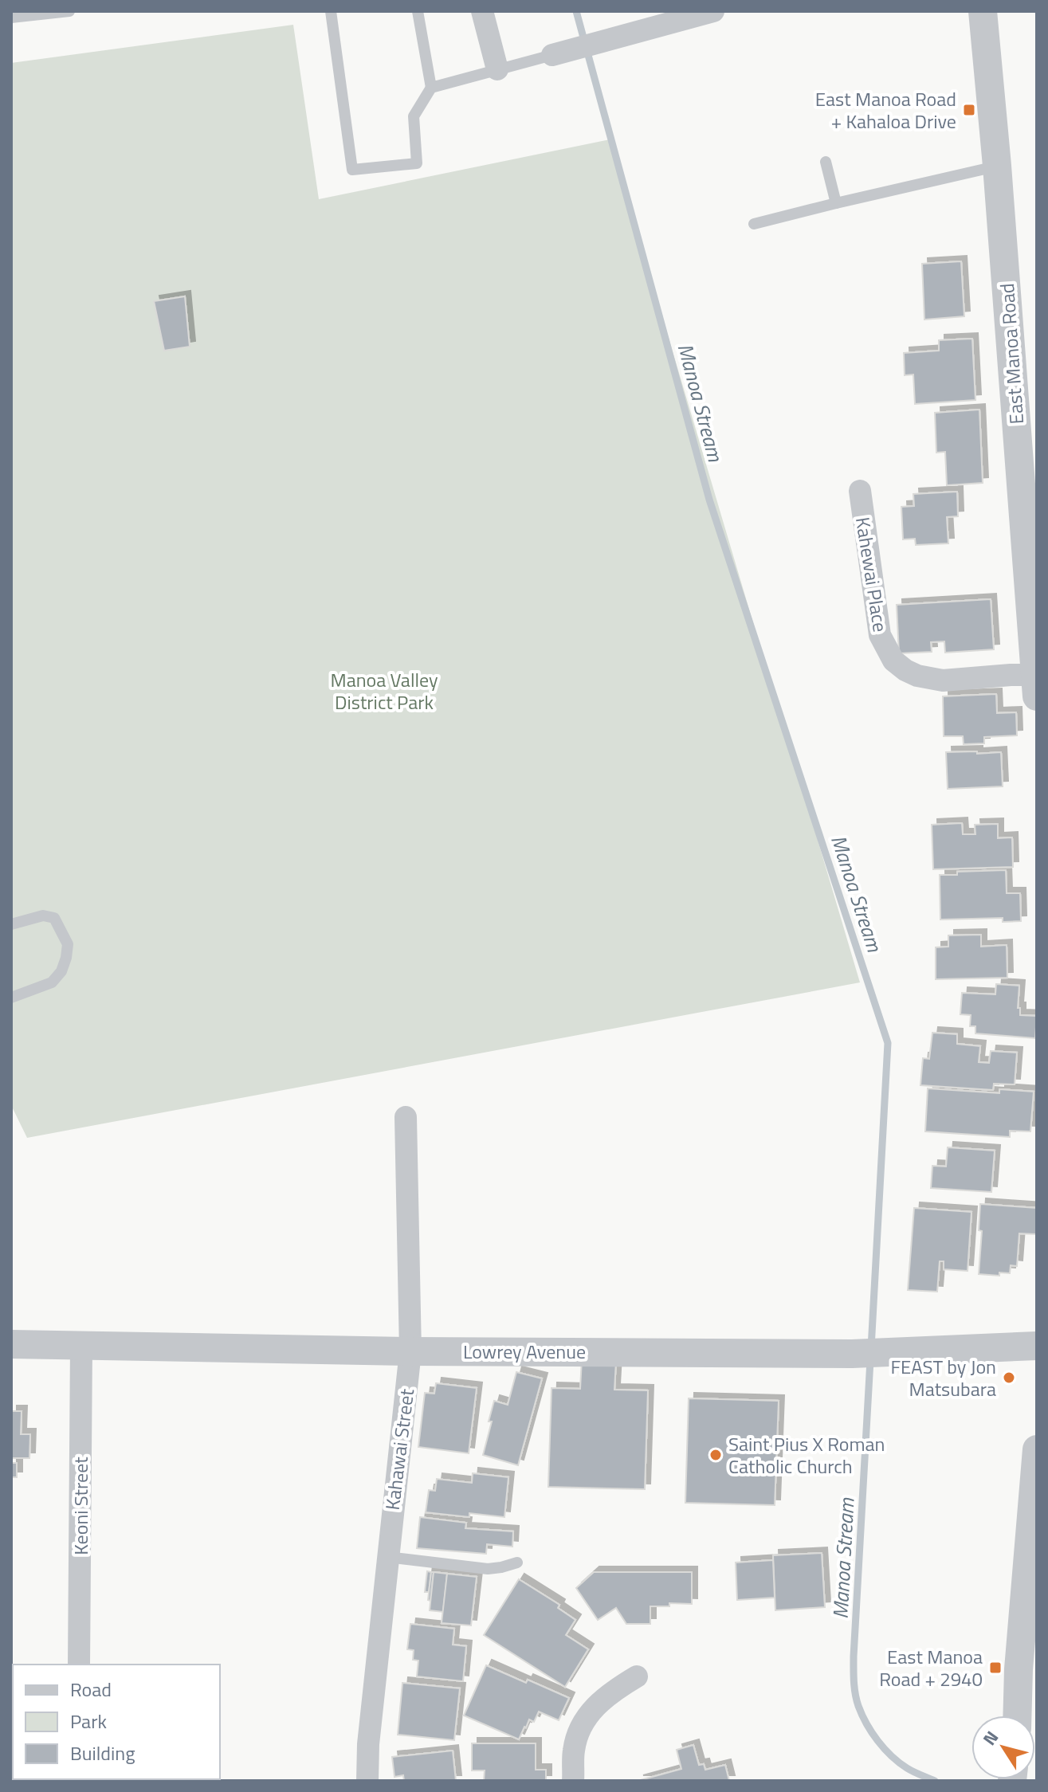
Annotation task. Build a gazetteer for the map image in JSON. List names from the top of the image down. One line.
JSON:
{"streets":{"street":["East Manoa Road","Kahewai Place","Lowrey Avenue","Kahawai Street","Keoni Street"]},"crossings":[["East Manoa Road","Kahewai Place"],["Lowrey Avenue","Kahawai Street"],["Lowrey Avenue","Keoni Street"]],"water":["Manoa Stream"],"parks":["Manoa Valley District Park"],"places":{"transit":["East Manoa Road + Kahaloa Drive","East Manoa Road + 2940"],"other":["FEAST by Jon Matsubara","Saint Pius X Roman Catholic Church"]},"legend":["Road","Park","Building"],"north":"top left"}
